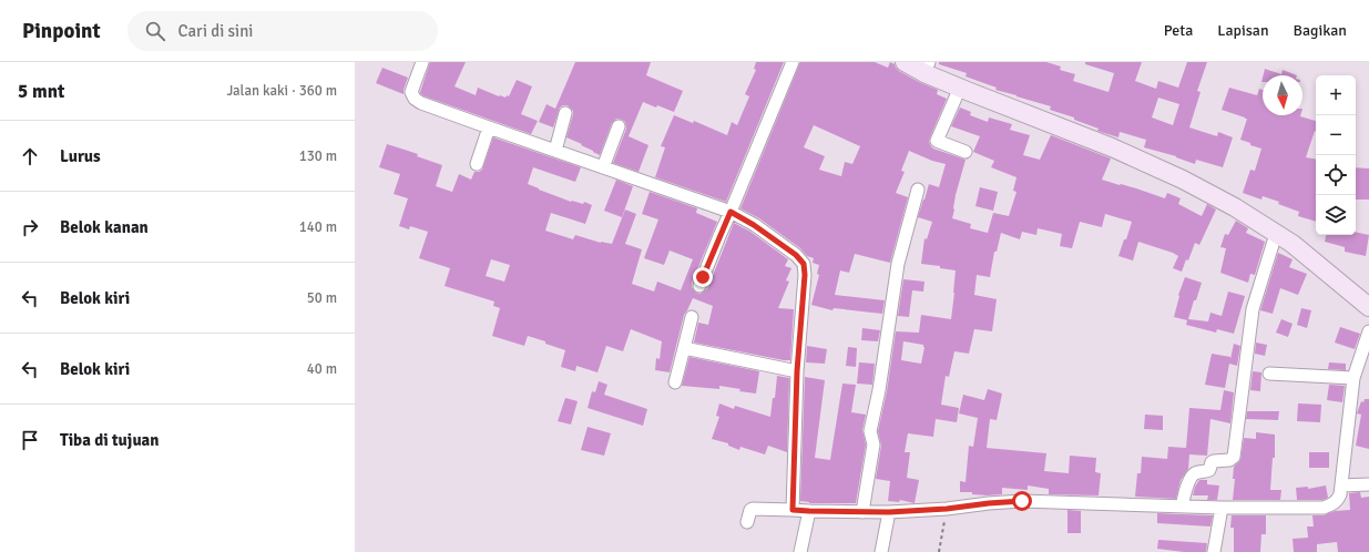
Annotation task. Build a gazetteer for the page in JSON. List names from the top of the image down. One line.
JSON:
{"north":"bottom","page":{"header":"Pinpoint","search":"Cari di sini","nav":["Peta","Lapisan","Bagikan"],"heading":["5 mnt","Jalan kaki · 360 m"],"map_buttons":["+","−"],"list":[["Lurus","130 m"],["Belok kanan","140 m"],["Belok kiri","50 m"],["Belok kiri","40 m"],"Tiba di tujuan"]}}
